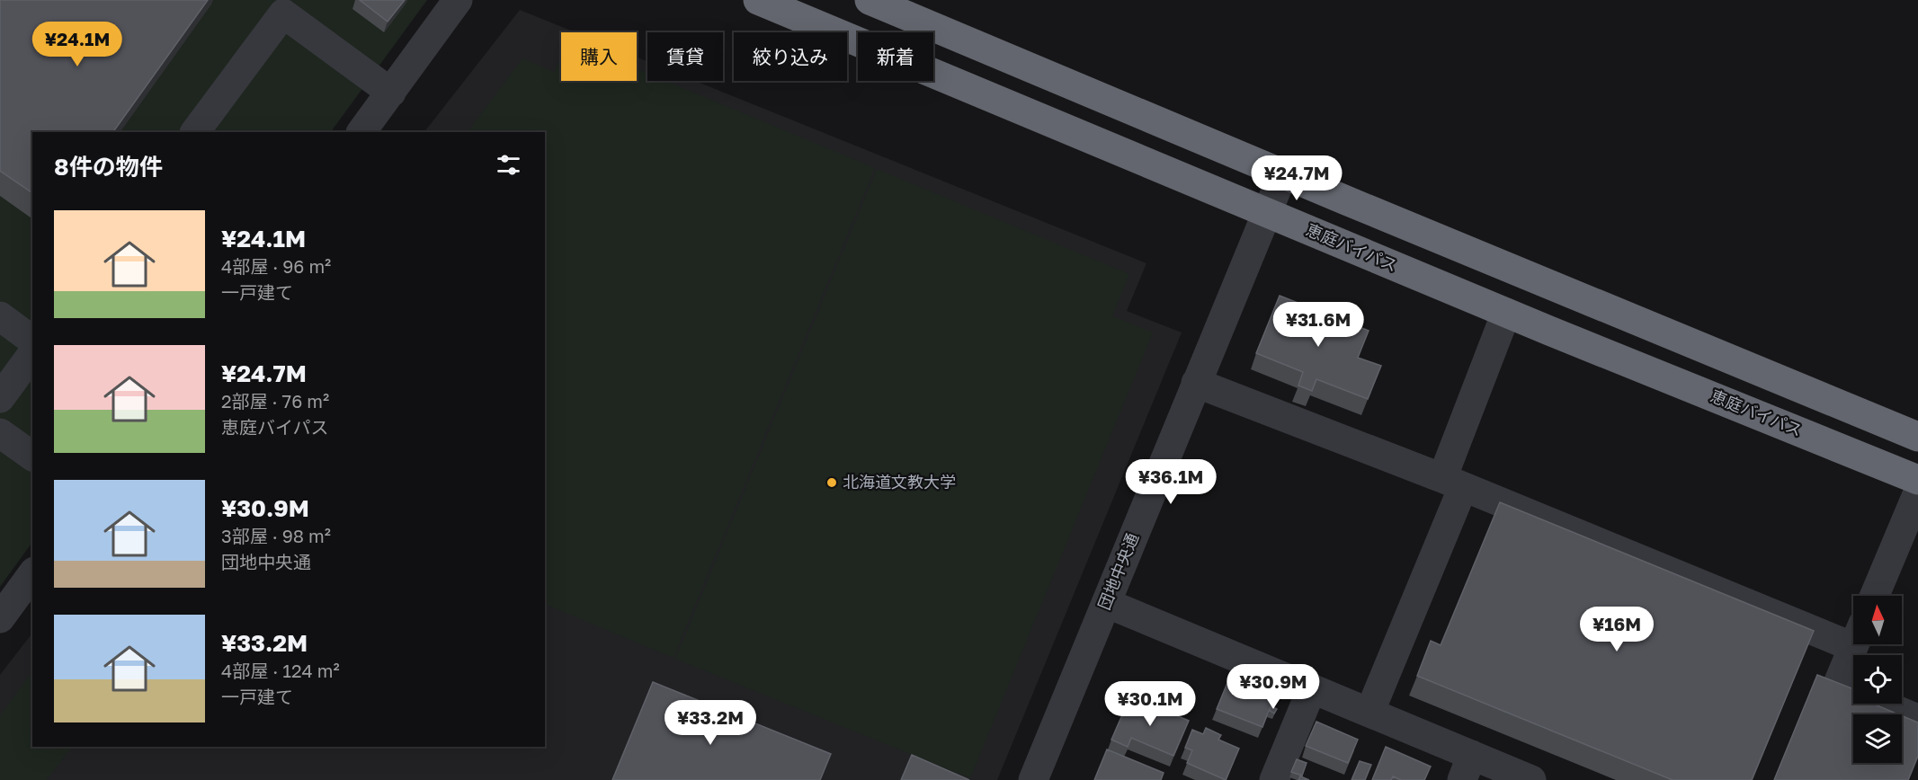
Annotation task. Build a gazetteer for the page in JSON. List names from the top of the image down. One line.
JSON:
{"streets":{"highway":["恵庭バイパス"],"street":["団地中央通"]},"crossings":[["恵庭バイパス","団地中央通"]],"places":["北海道文教大学"],"north":"top","page":{"price":["¥24.1M","¥24.7M","¥31.6M","¥36.1M","¥16M","¥30.9M","¥30.1M","¥33.2M"],"chip":["購入","賃貸","絞り込み","新着"],"heading":"8件の物件","list":[{"name":"¥24.1M","note":"4部屋 · 96 m² · 一戸建て"},{"name":"¥24.7M","note":"2部屋 · 76 m² · 恵庭バイパス"},{"name":"¥30.9M","note":"3部屋 · 98 m² · 団地中央通"},{"name":"¥33.2M","note":"4部屋 · 124 m² · 一戸建て"}]}}
